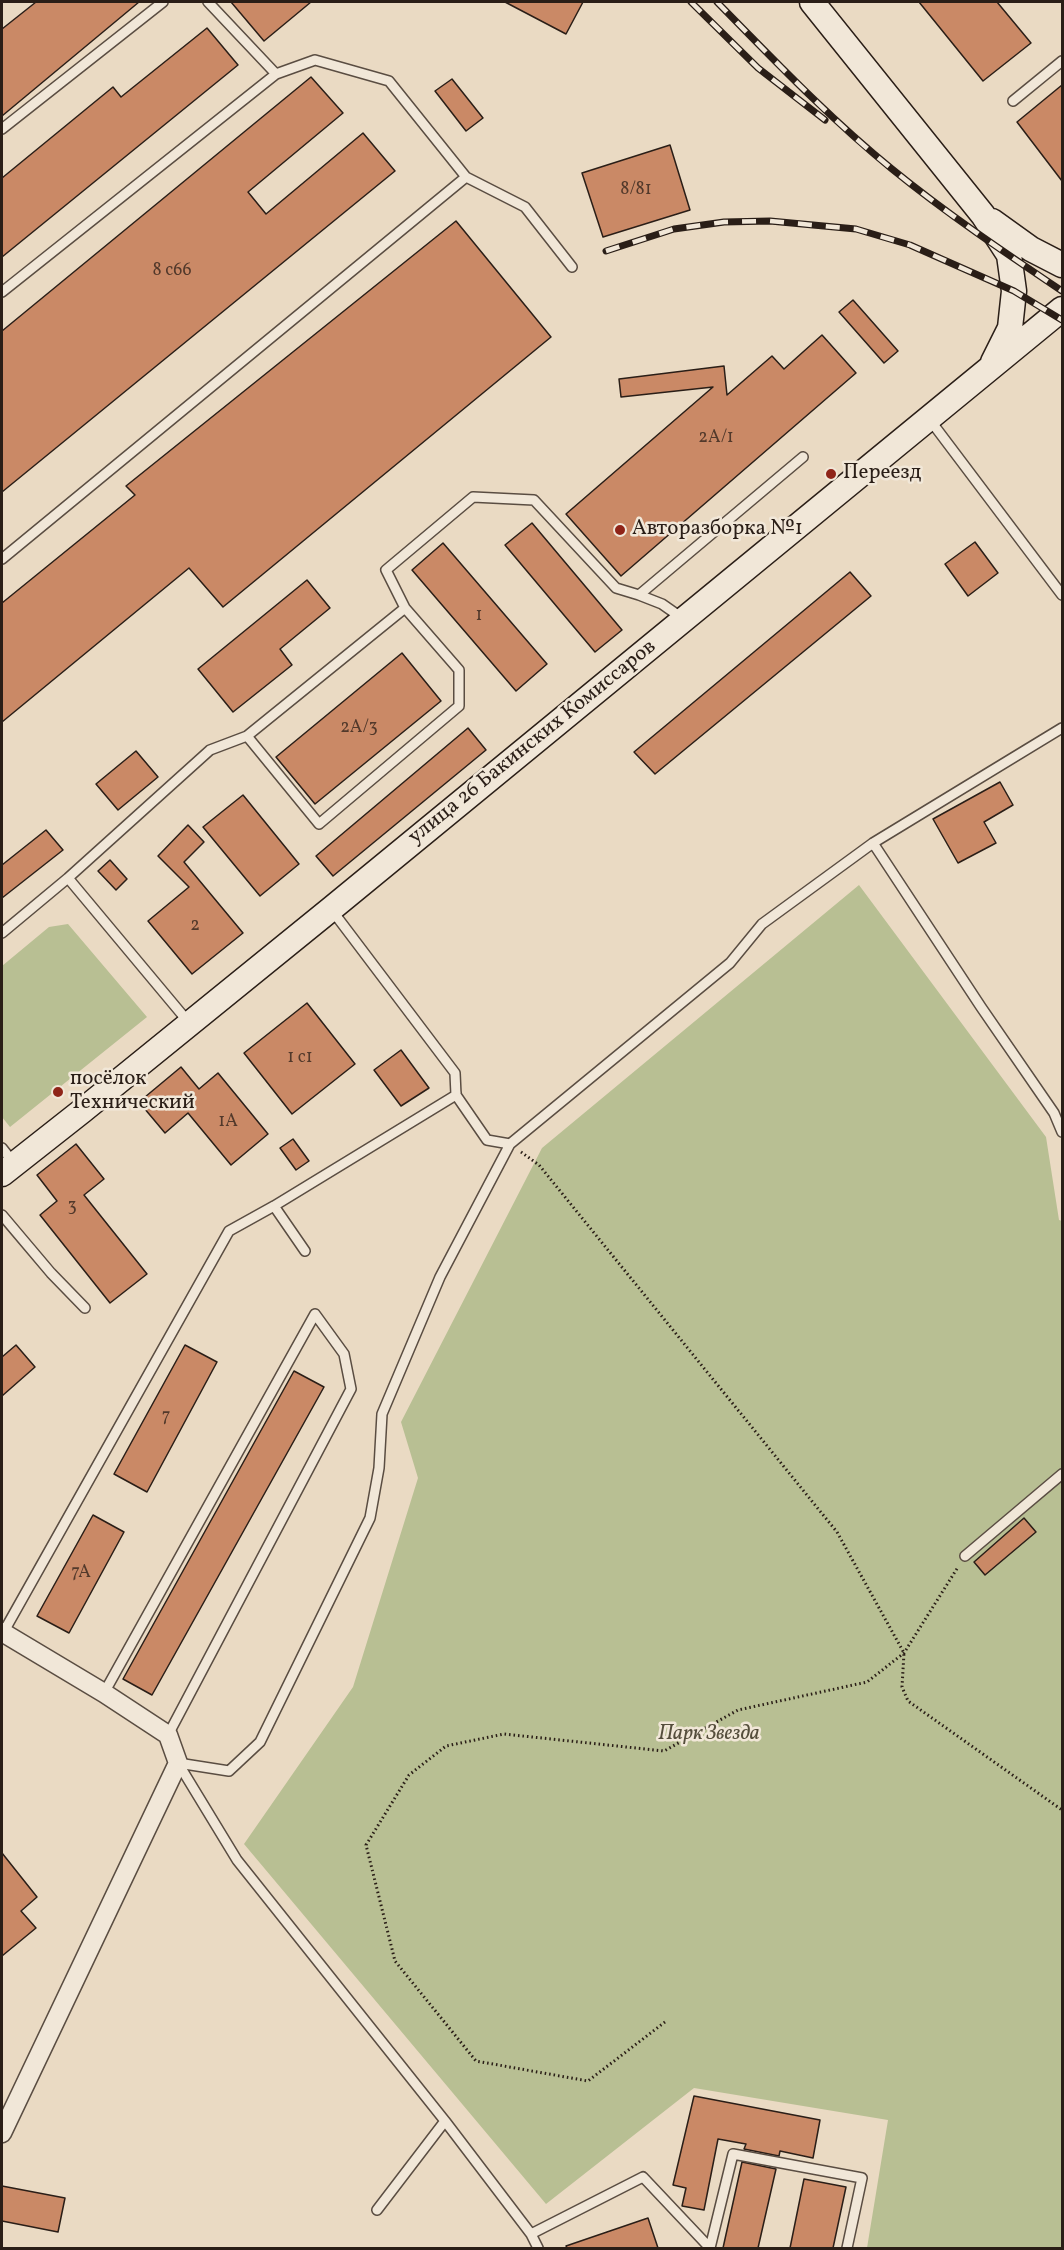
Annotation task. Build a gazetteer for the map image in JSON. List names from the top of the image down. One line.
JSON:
{"streets":{"main road":["улица 26 Бакинских Комиссаров"]},"parks":["Парк Звезда"],"places":["Переезд","Авторазборка №1","посёлок Технический"],"house_numbers":["8/81","8 с66","2А/1","1","2А/3","2","1 с1","1А","3","7","7А"]}
